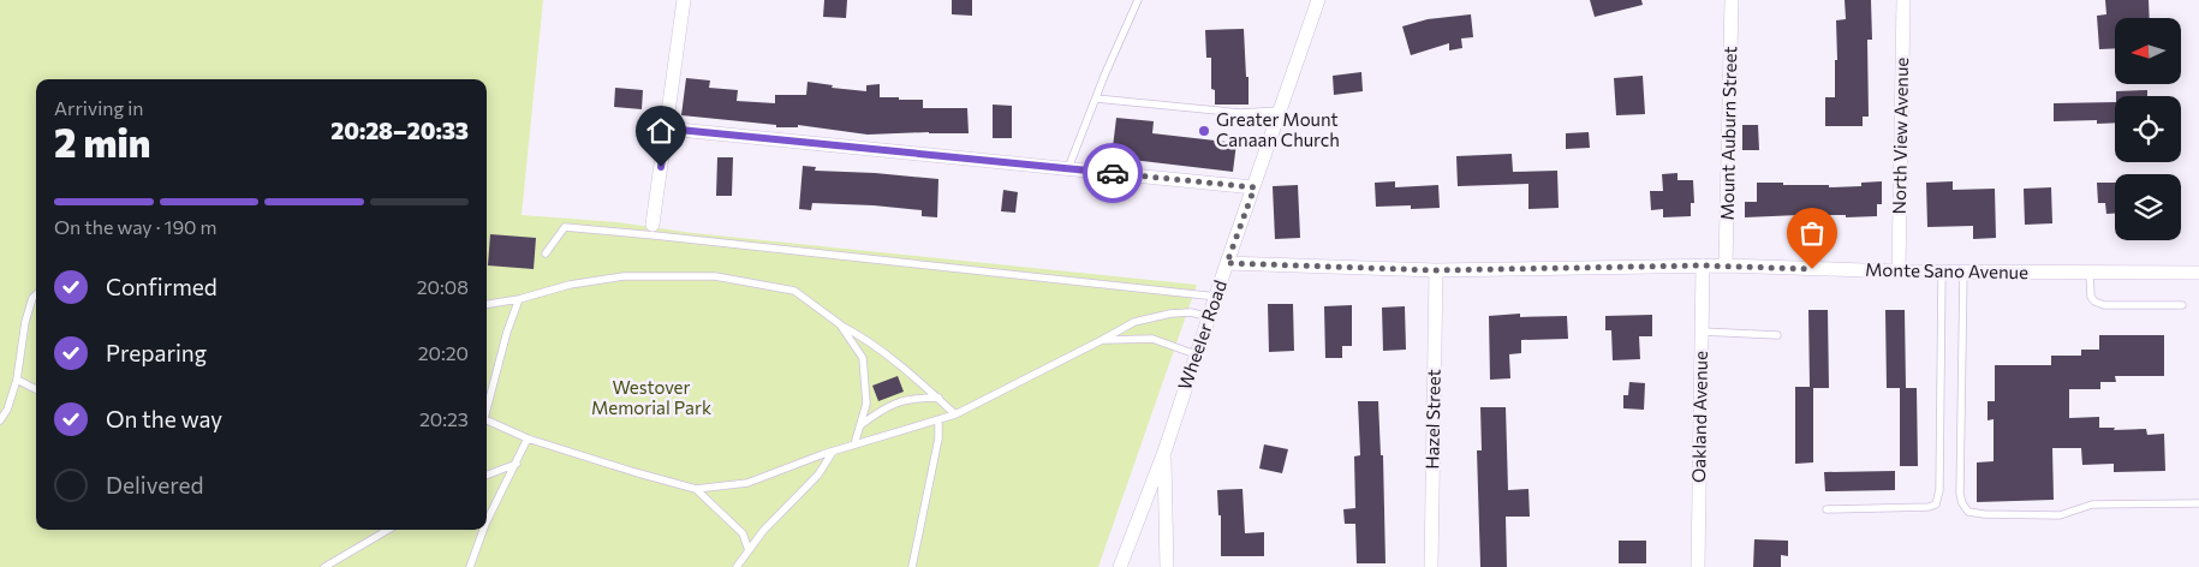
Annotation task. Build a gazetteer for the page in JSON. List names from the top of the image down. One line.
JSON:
{"streets":{"street":["Mount Auburn Street","North View Avenue","Monte Sano Avenue","Wheeler Road","Oakland Avenue","Hazel Street"]},"crossings":[["Mount Auburn Street","Monte Sano Avenue"],["North View Avenue","Monte Sano Avenue"],["Monte Sano Avenue","Wheeler Road"],["Monte Sano Avenue","Oakland Avenue"],["Monte Sano Avenue","Hazel Street"]],"parks":["Westover Memorial Park"],"places":["Greater Mount Canaan Church"],"north":"left","page":{"heading":["2 min","Arriving in","20:28–20:33"],"bar":"On the way · 190 m","list":[["Confirmed","20:08"],["Preparing","20:20"],["On the way","20:23"],"Delivered"]}}
